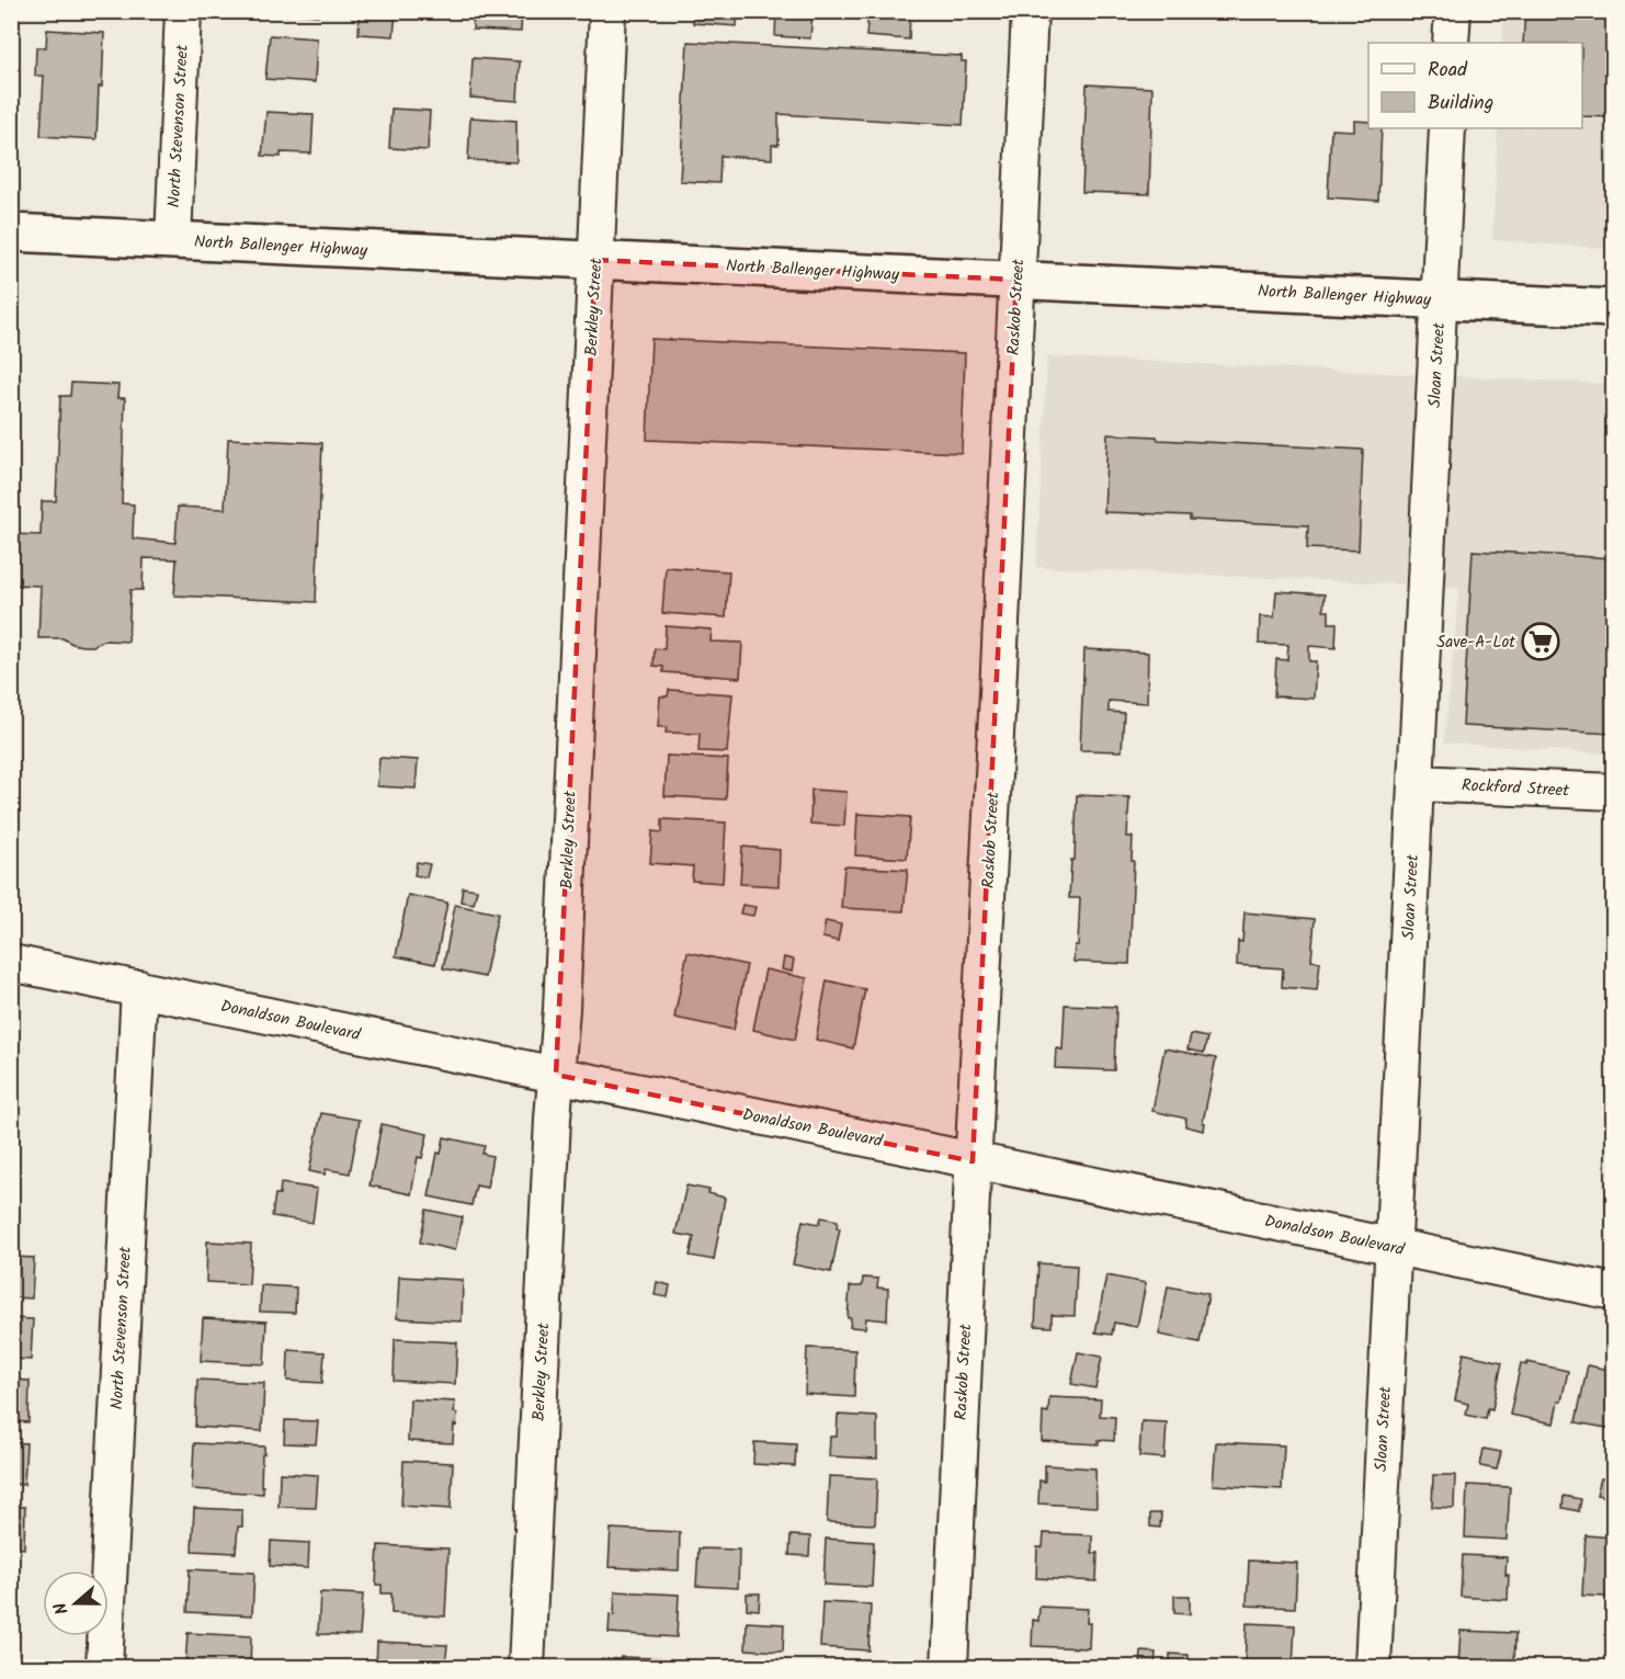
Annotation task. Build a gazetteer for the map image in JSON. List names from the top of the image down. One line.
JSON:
{"streets":{"main road":["North Ballenger Highway"],"street":["North Stevenson Street","Berkley Street","Raskob Street","Sloan Street","Rockford Street","Donaldson Boulevard"]},"crossings":[["North Stevenson Street","North Ballenger Highway"],["North Stevenson Street","Donaldson Boulevard"],["North Ballenger Highway","Berkley Street"],["North Ballenger Highway","Raskob Street"],["North Ballenger Highway","Sloan Street"],["Berkley Street","Donaldson Boulevard"],["Raskob Street","Donaldson Boulevard"],["Sloan Street","Rockford Street"],["Sloan Street","Donaldson Boulevard"]],"places":{"supermarket":["Save-A-Lot"]},"legend":["Road","Building"],"north":"left"}
